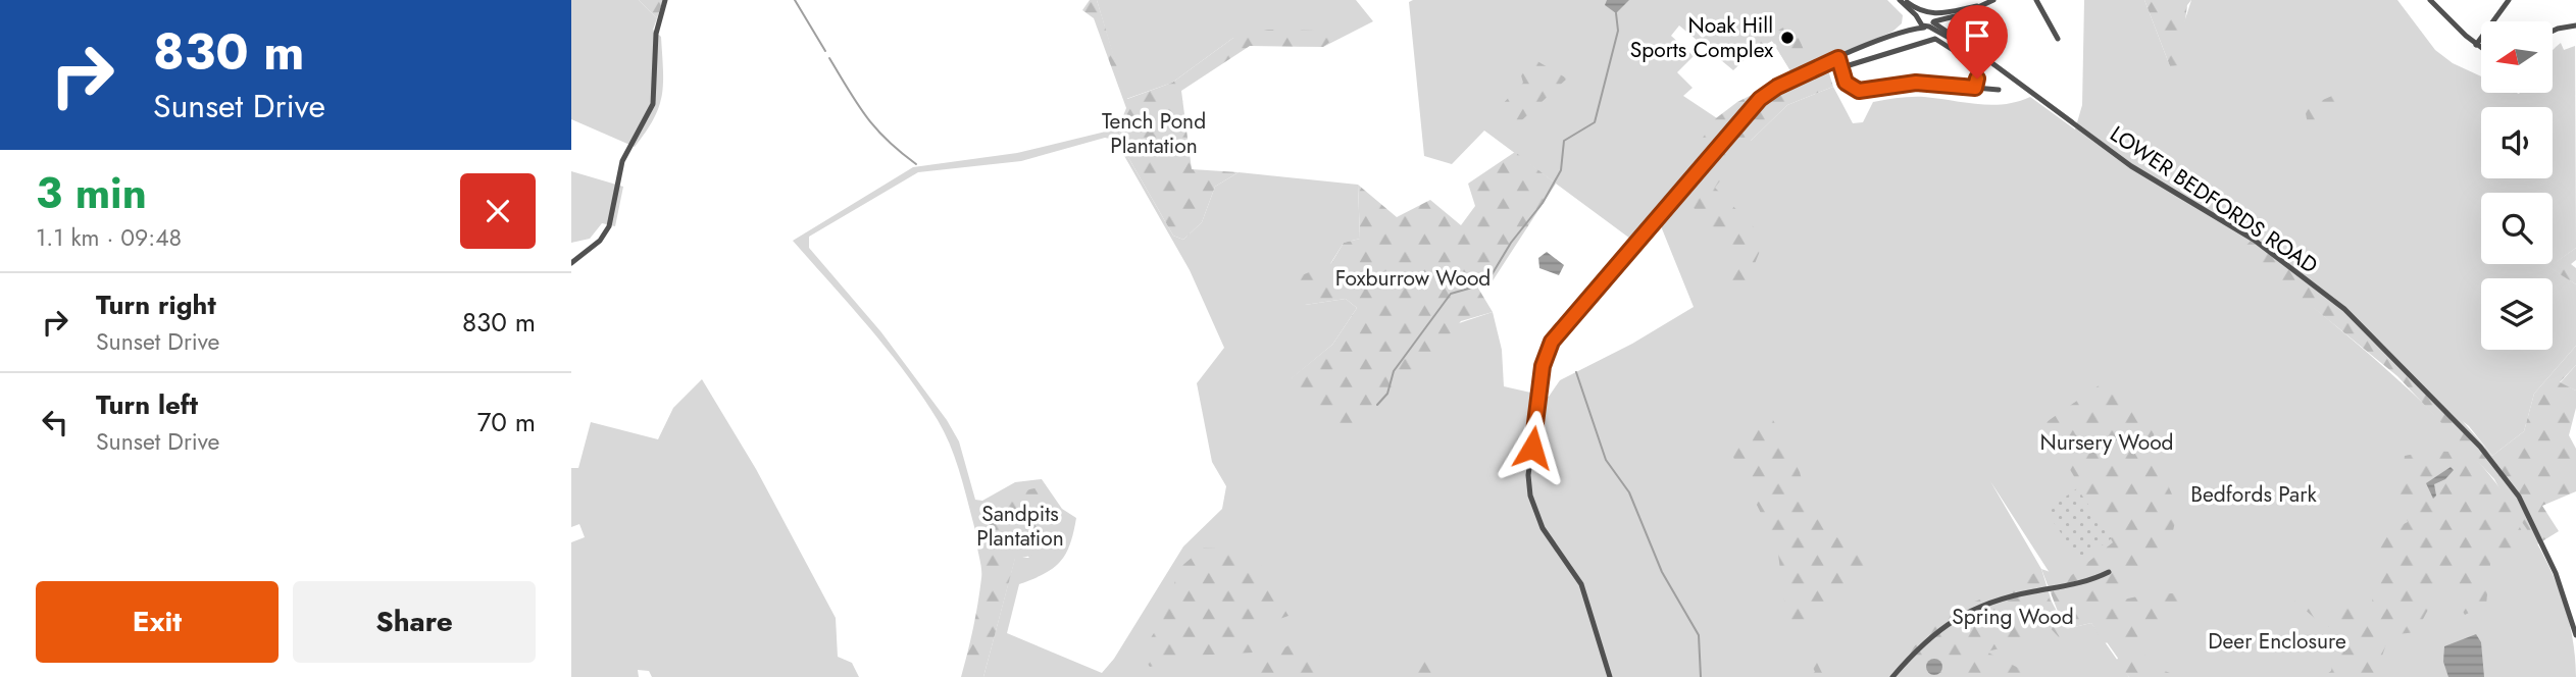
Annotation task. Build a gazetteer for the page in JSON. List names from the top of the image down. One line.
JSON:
{"streets":{"street":["LOWER BEDFORDS ROAD"]},"parks":["Tench Pond Plantation","Foxburrow Wood","Nursery Wood","Bedfords Park","Sandpits Plantation","Spring Wood","Deer Enclosure"],"places":["Noak Hill Sports Complex"],"north":"left","page":{"turn":["830 m","Sunset Drive"],"heading":["3 min","1.1 km · 09:48"],"list":[{"name":"Turn right","note":"Sunset Drive","value":"830 m"},{"name":"Turn left","note":"Sunset Drive","value":"70 m"}],"buttons":["Exit","Share"]}}
